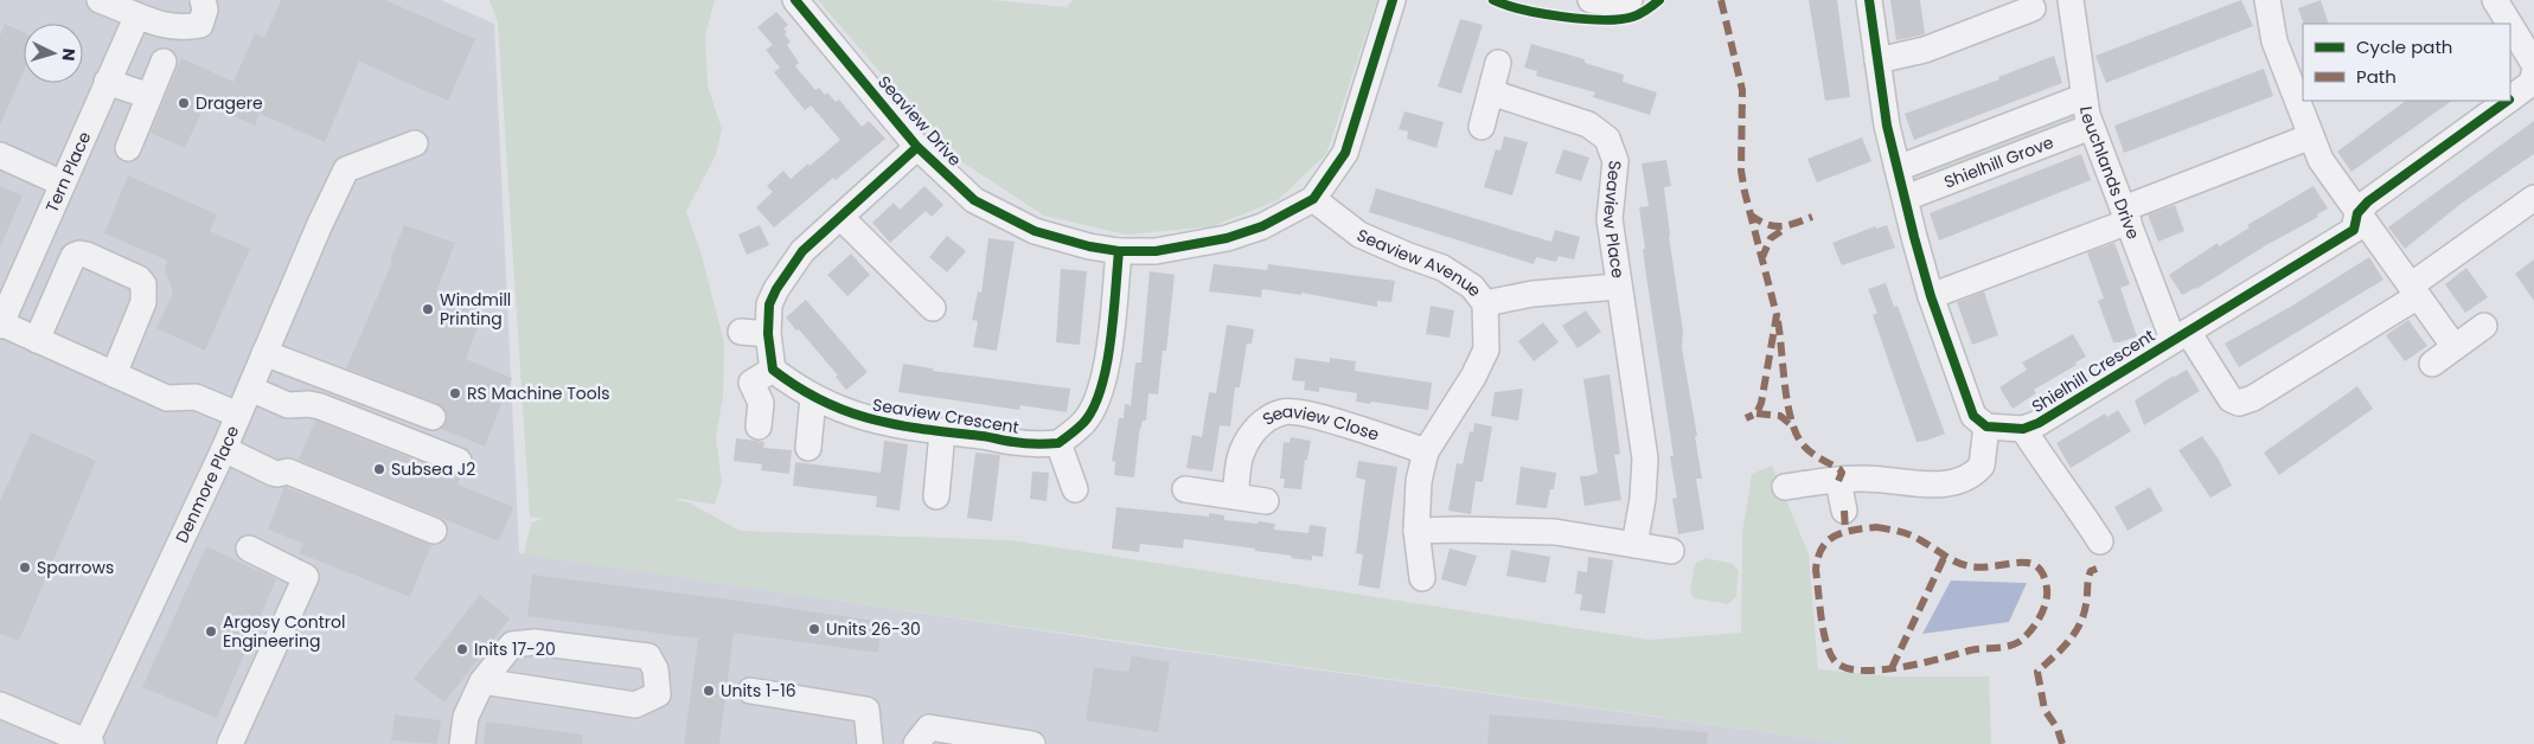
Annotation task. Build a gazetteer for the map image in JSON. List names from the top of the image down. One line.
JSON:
{"streets":{"street":["Seaview Drive","Shielhill Grove","Tern Place","Leuchlands Drive","Seaview Place","Seaview Avenue","Shielhill Crescent","Seaview Crescent","Seaview Close","Denmore Place"]},"crossings":[["Seaview Drive","Seaview Avenue"],["Shielhill Grove","Leuchlands Drive"],["Leuchlands Drive","Shielhill Crescent"],["Seaview Place","Seaview Avenue"],["Seaview Avenue","Seaview Close"]],"places":["Dragere","Windmill Printing","RS Machine Tools","Subsea J2","Sparrows","Units 26-30","Argosy Control Engineering","Inits 17-20","Units 1-16"],"legend":["Cycle path","Path"],"north":"right"}
